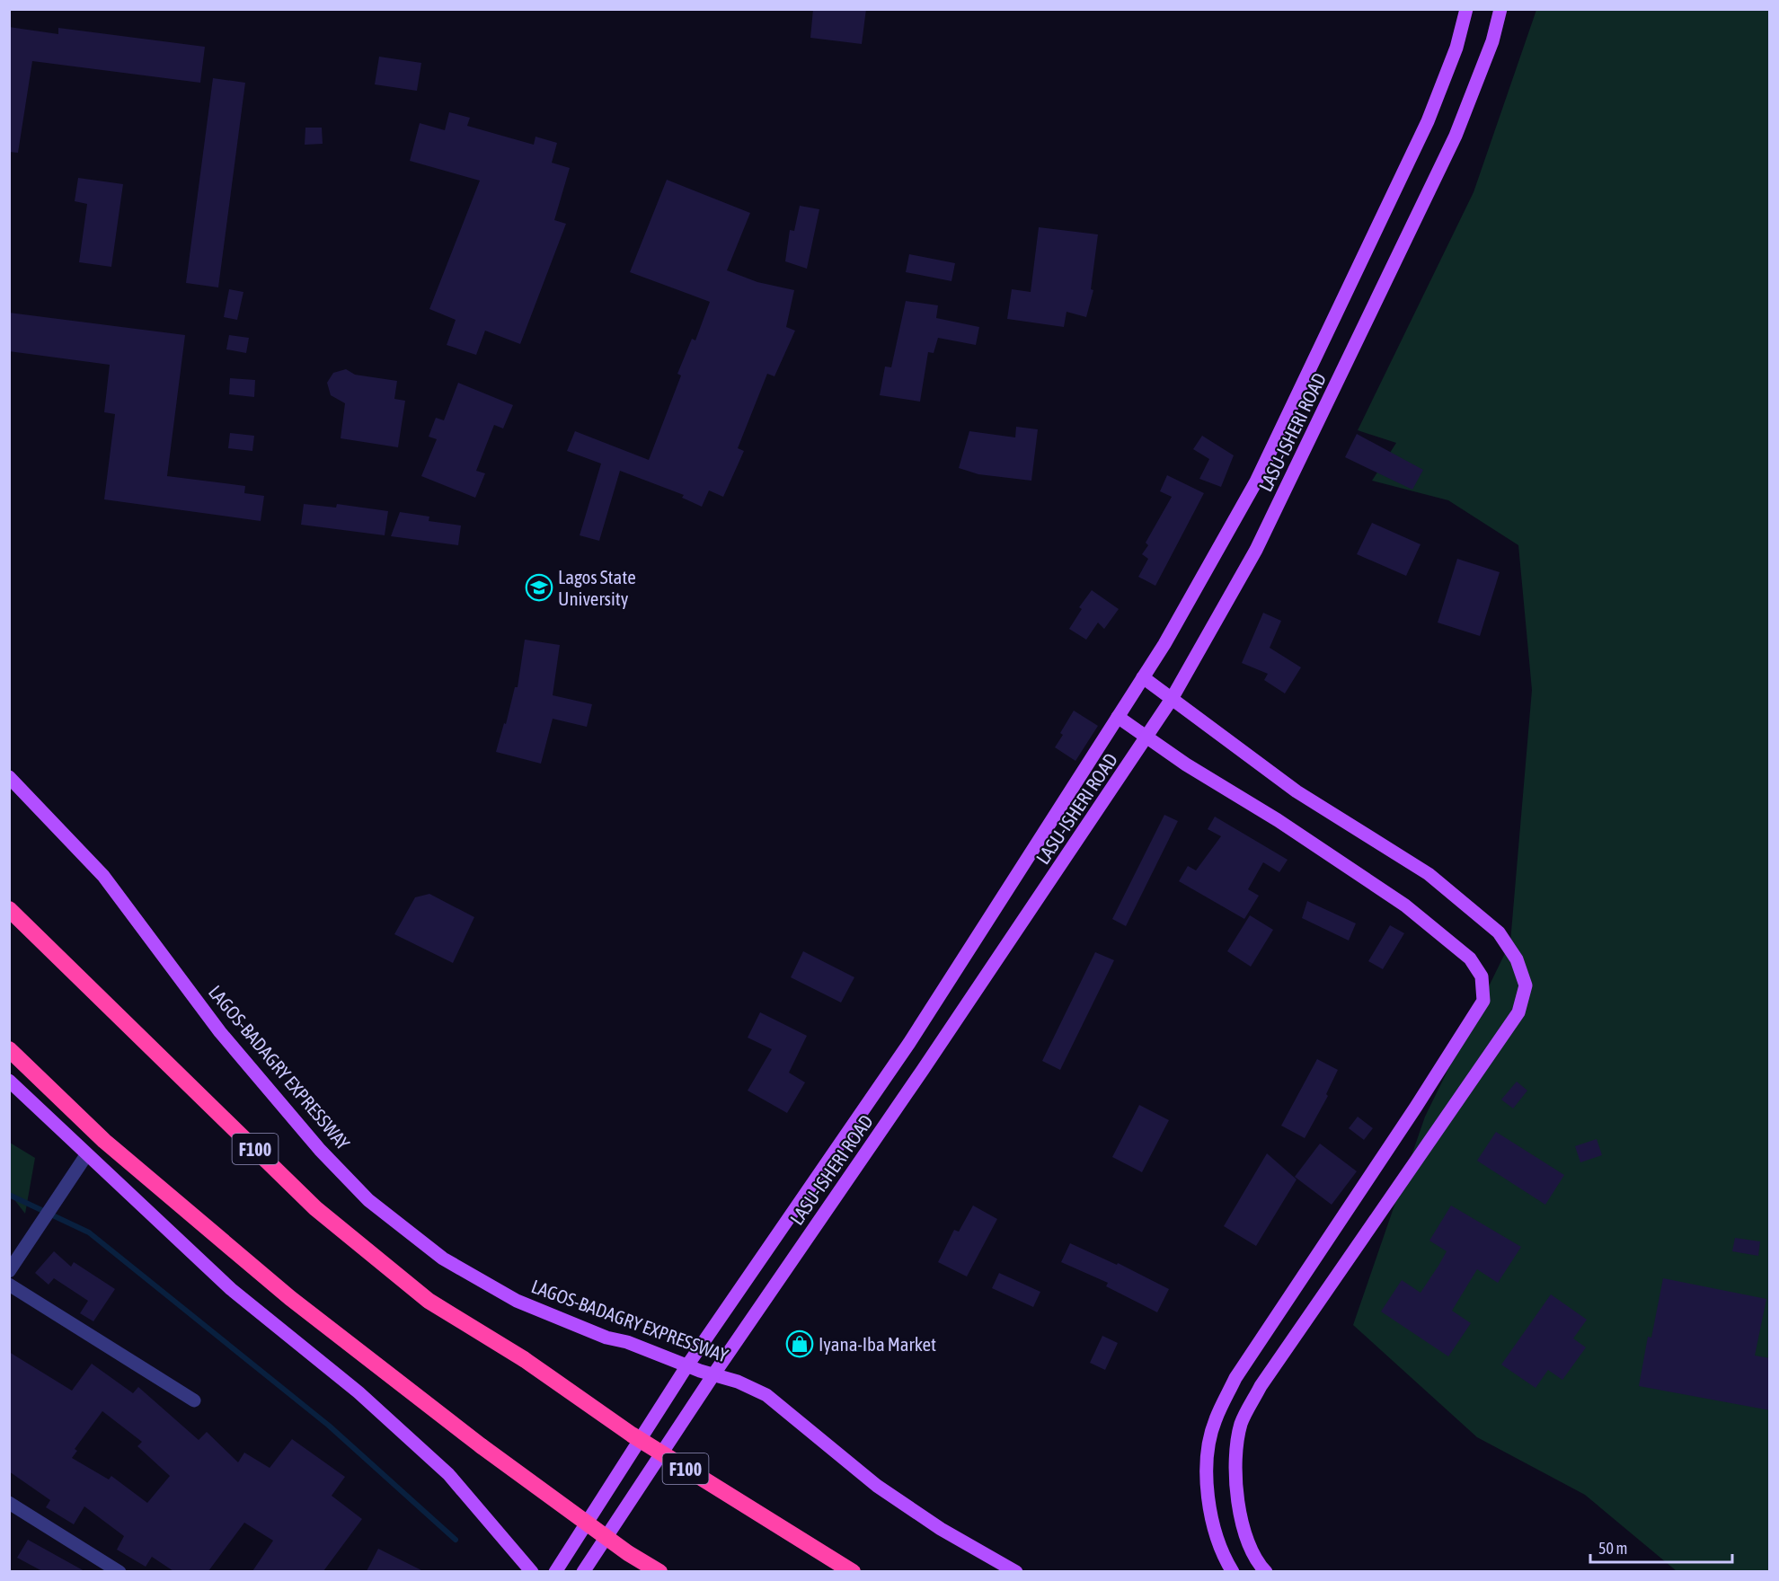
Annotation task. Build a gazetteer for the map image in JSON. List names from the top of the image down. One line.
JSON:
{"streets":{"highway":["F100"],"main road":["LASU-ISHERI ROAD","LAGOS-BADAGRY EXPRESSWAY"]},"crossings":[["LASU-ISHERI ROAD","LAGOS-BADAGRY EXPRESSWAY"]],"places":{"school or university":["Lagos State University"],"shop":["Iyana-Iba Market"]},"scale_bar":"50 m"}
